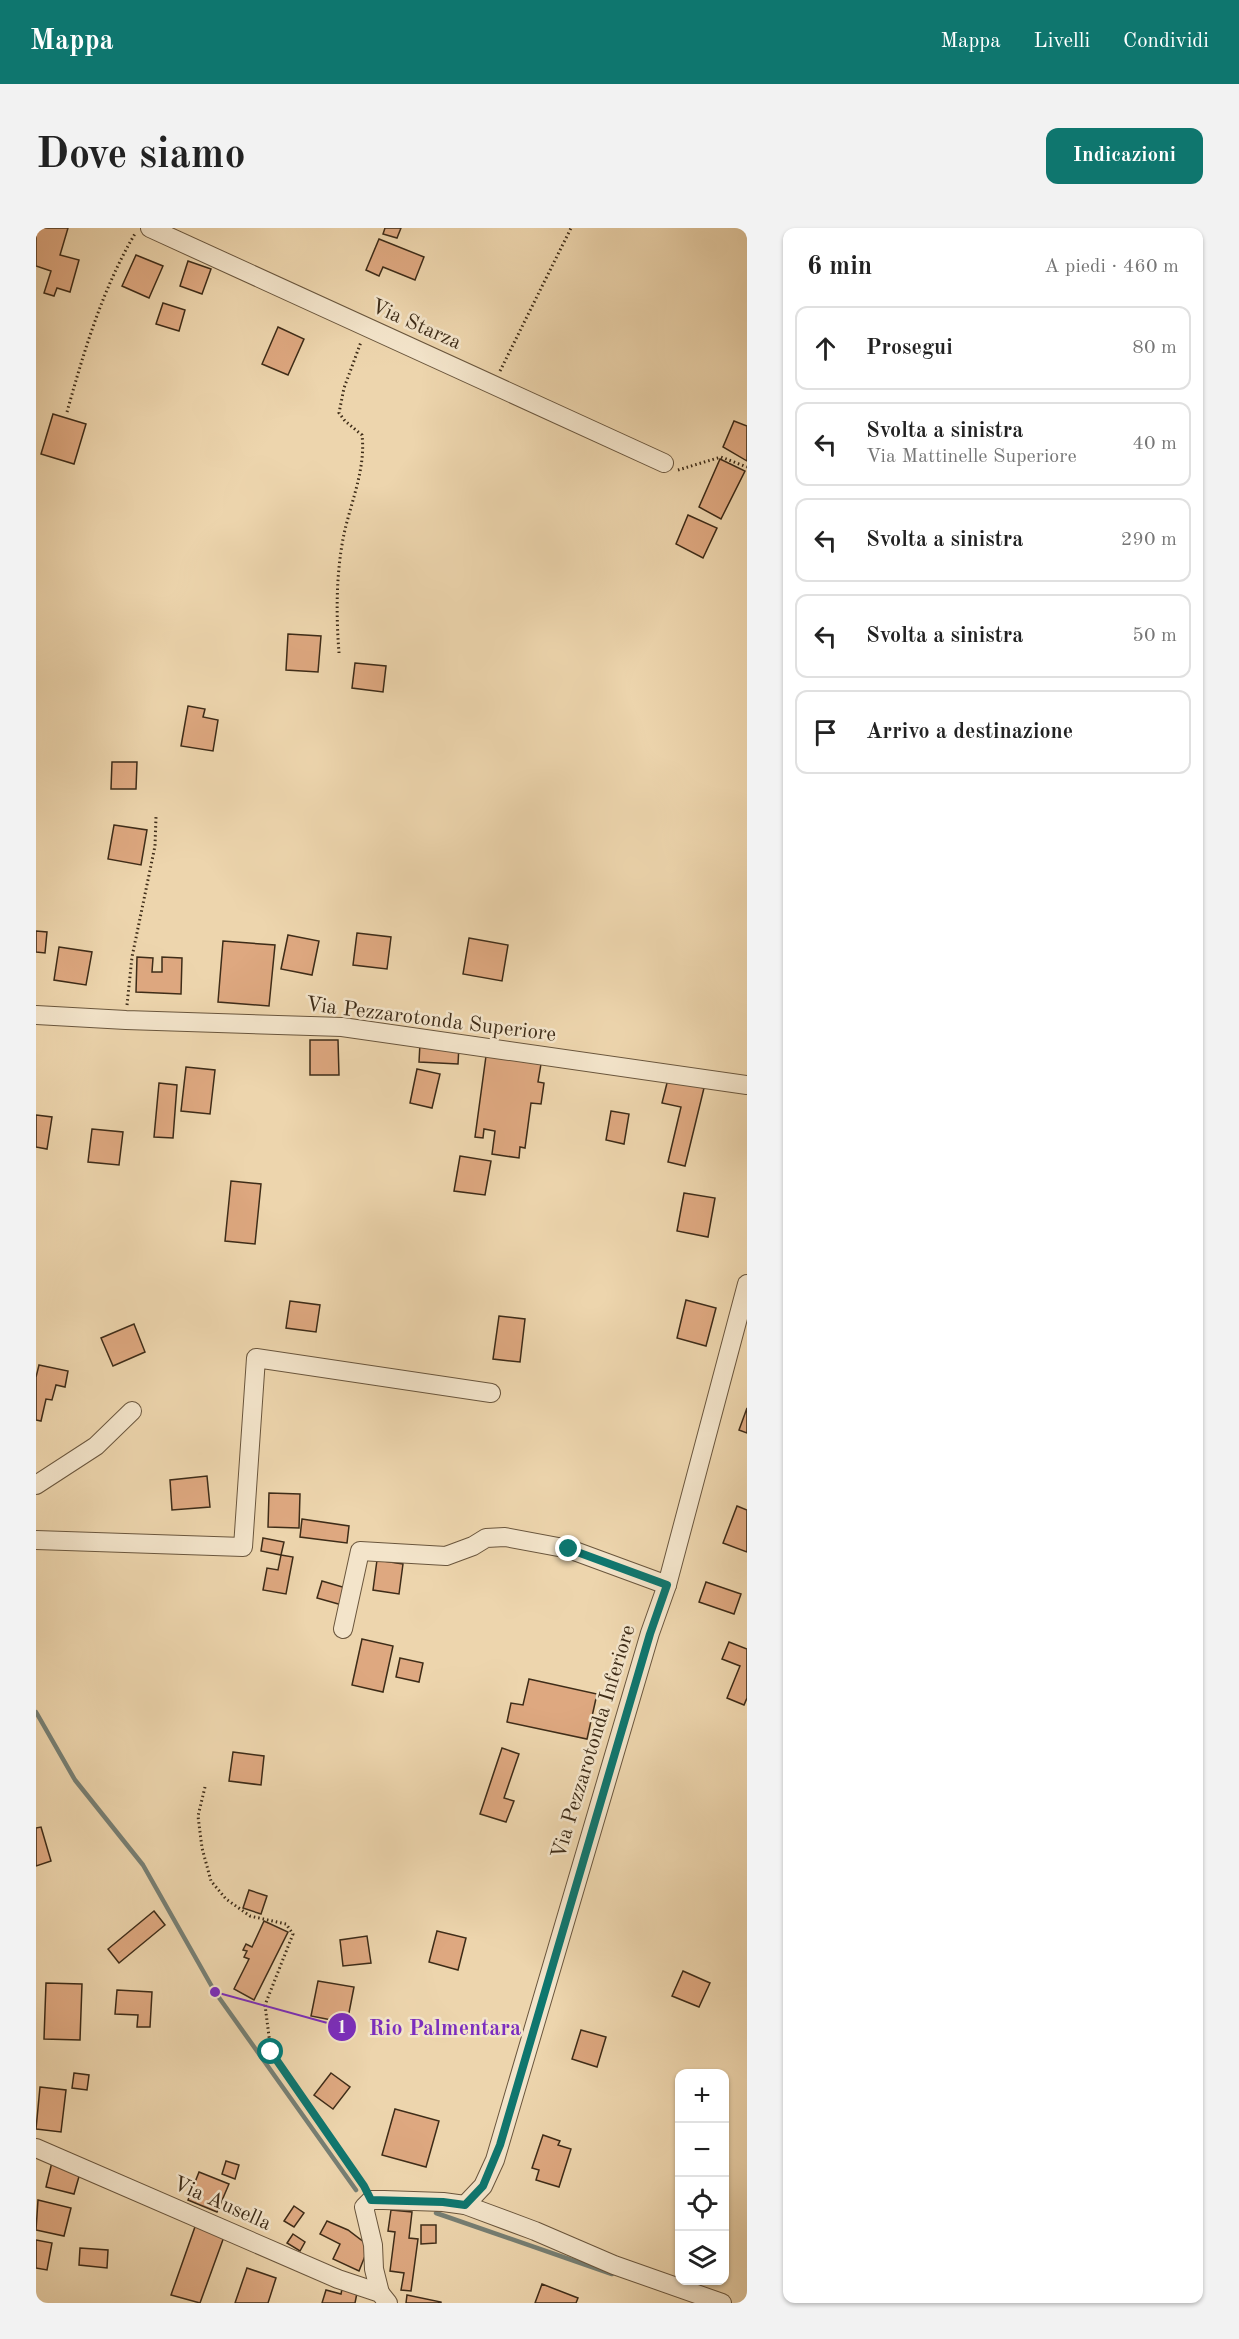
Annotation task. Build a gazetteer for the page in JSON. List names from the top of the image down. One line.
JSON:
{"streets":{"street":["Via Starza","Via Pezzarotonda Superiore","Via Pezzarotonda Inferiore","Via Ausella"]},"places":["Rio Palmentara"],"page":{"header":"Mappa","nav":["Mappa","Livelli","Condividi"],"buttons":"Indicazioni","title":"Dove siamo","heading":["6 min","A piedi · 460 m"],"list":[["Prosegui","80 m"],["Svolta a sinistra","Via Mattinelle Superiore","40 m"],["Svolta a sinistra","290 m"],["Svolta a sinistra","50 m"],"Arrivo a destinazione"],"map_buttons":["+","−"]}}
